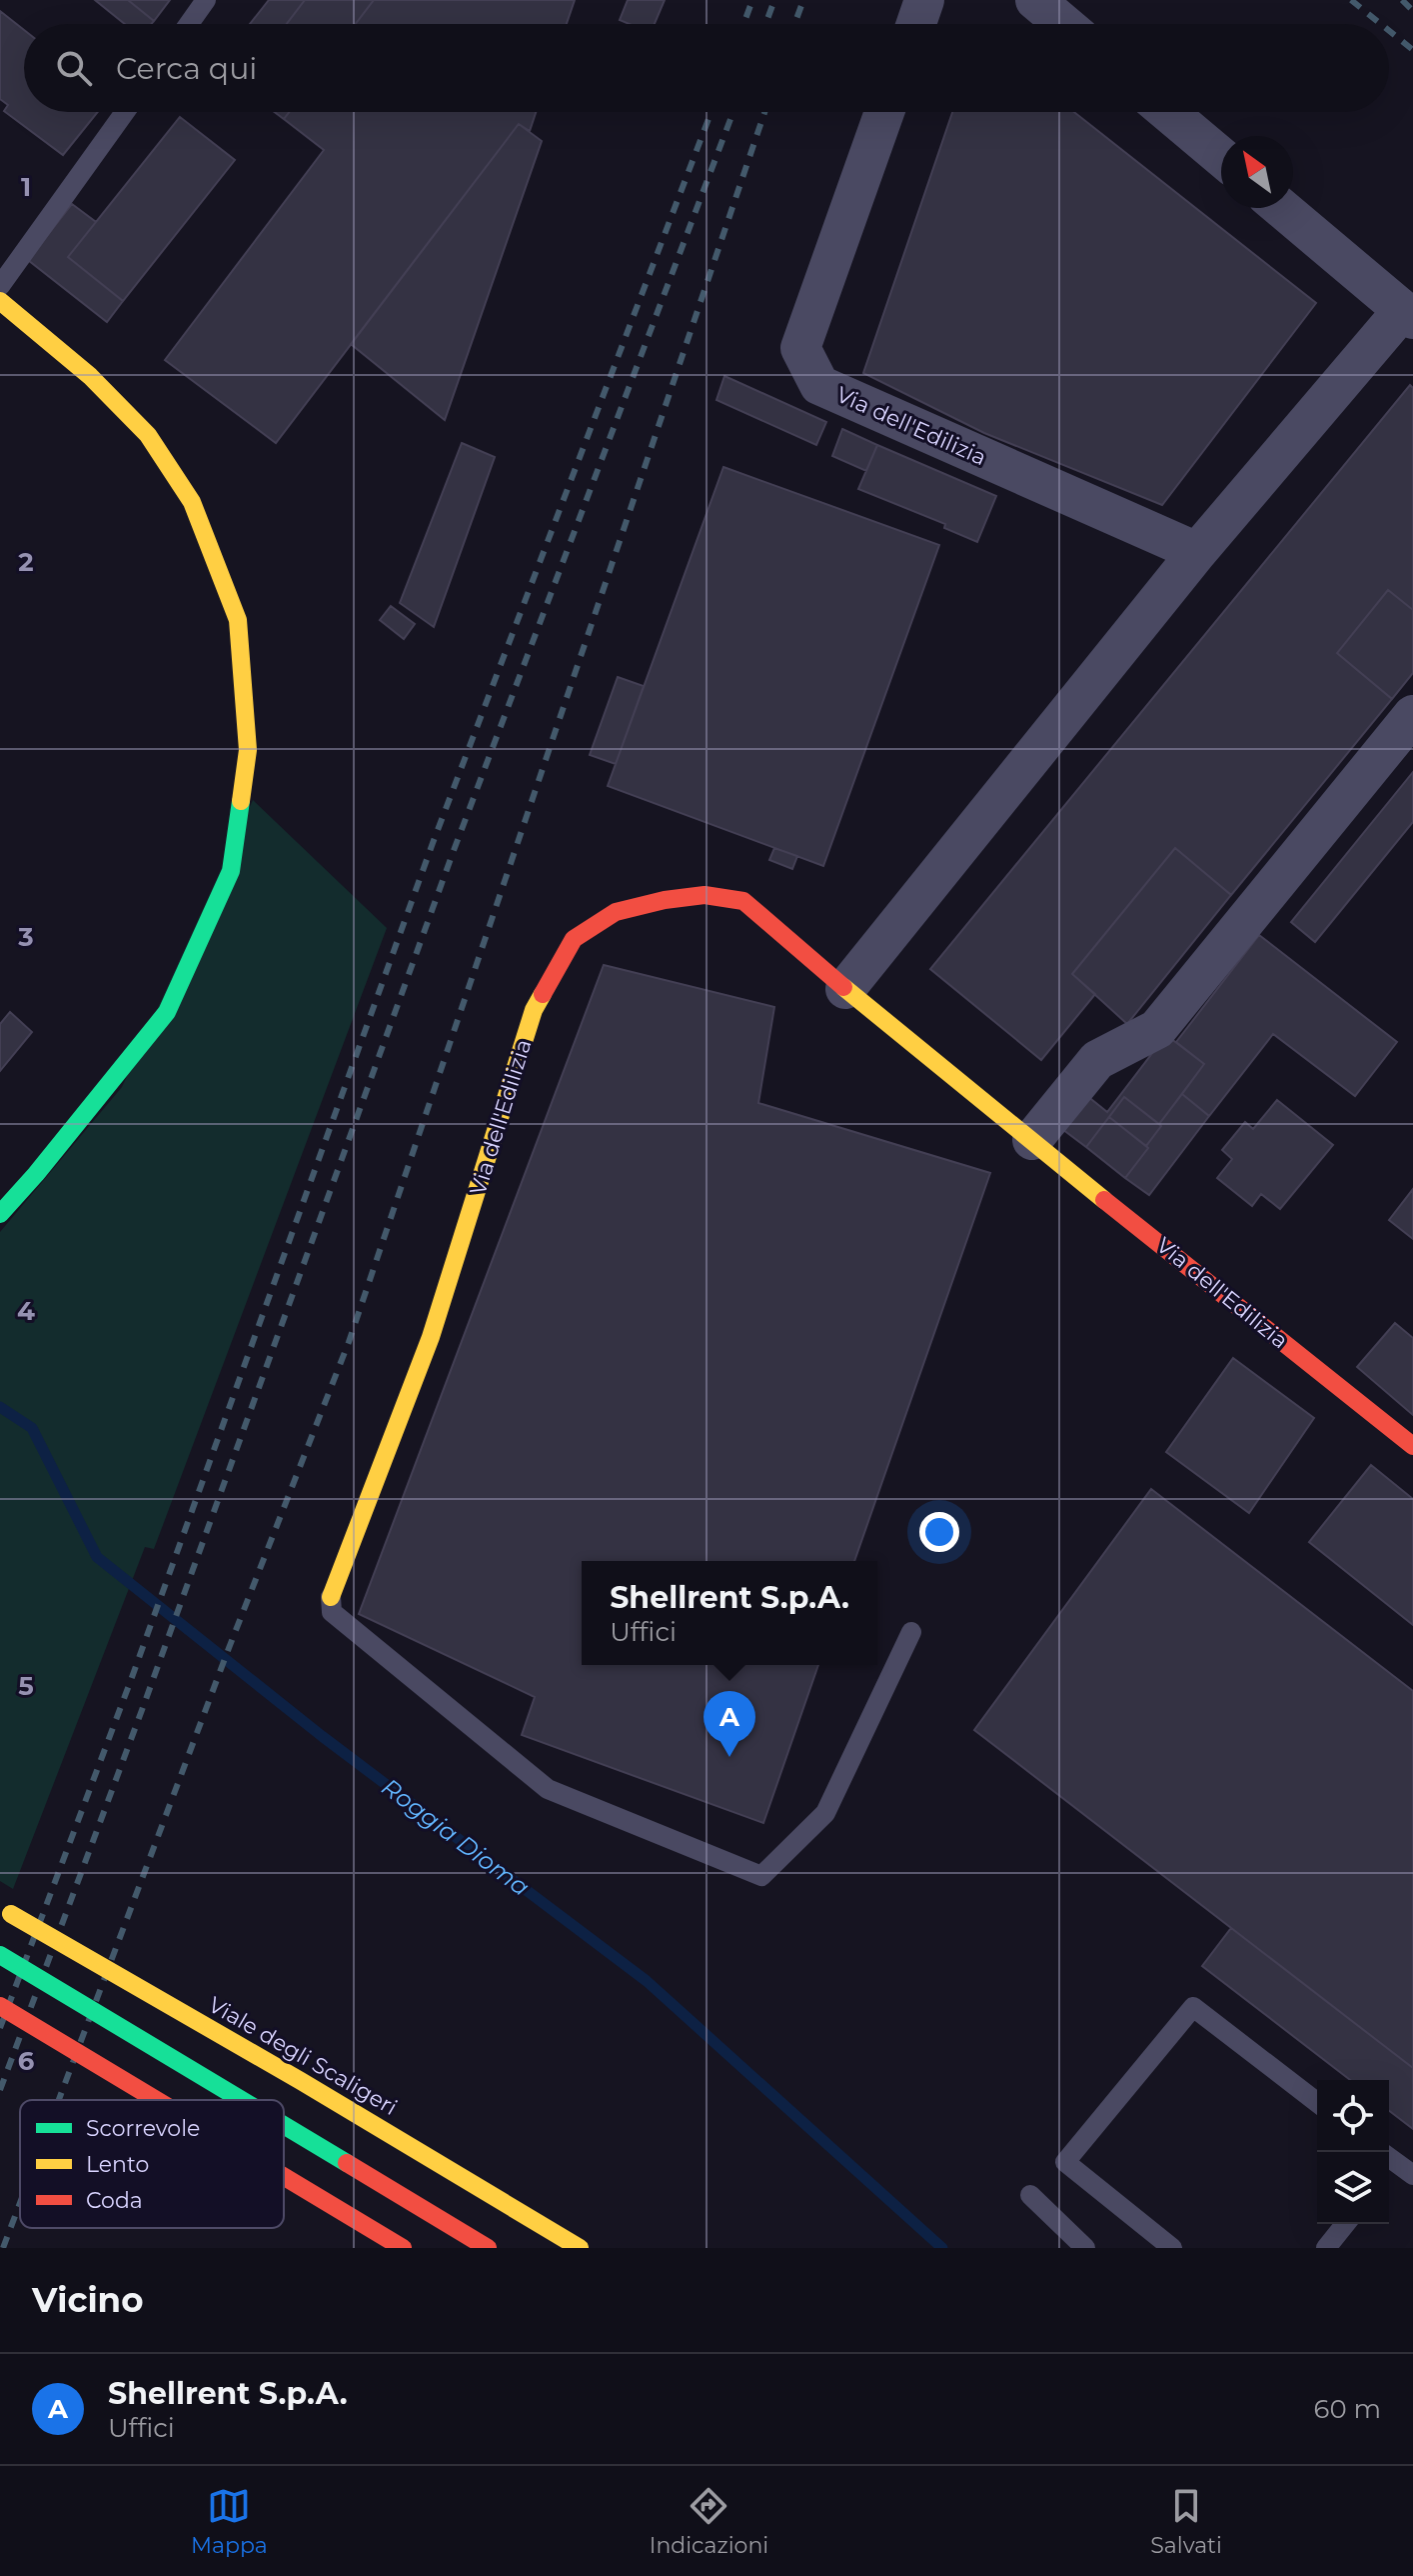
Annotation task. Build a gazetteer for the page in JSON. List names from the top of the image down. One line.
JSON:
{"streets":{"main road":["Via dell'Edilizia","Viale degli Scaligeri"]},"water":["Roggia Dioma"],"legend":["Scorrevole","Lento","Coda"],"north":"top left","page":{"search":"Cerca qui","popup":["Shellrent S.p.A.","Uffici"],"pins":"A","heading":"Vicino","list":[{"mark":"A","name":"Shellrent S.p.A.","note":"Uffici","value":"60 m"}],"nav":["Mappa","Indicazioni","Salvati"]},"grid":{"rows":["1","2","3","4","5","6"]}}
